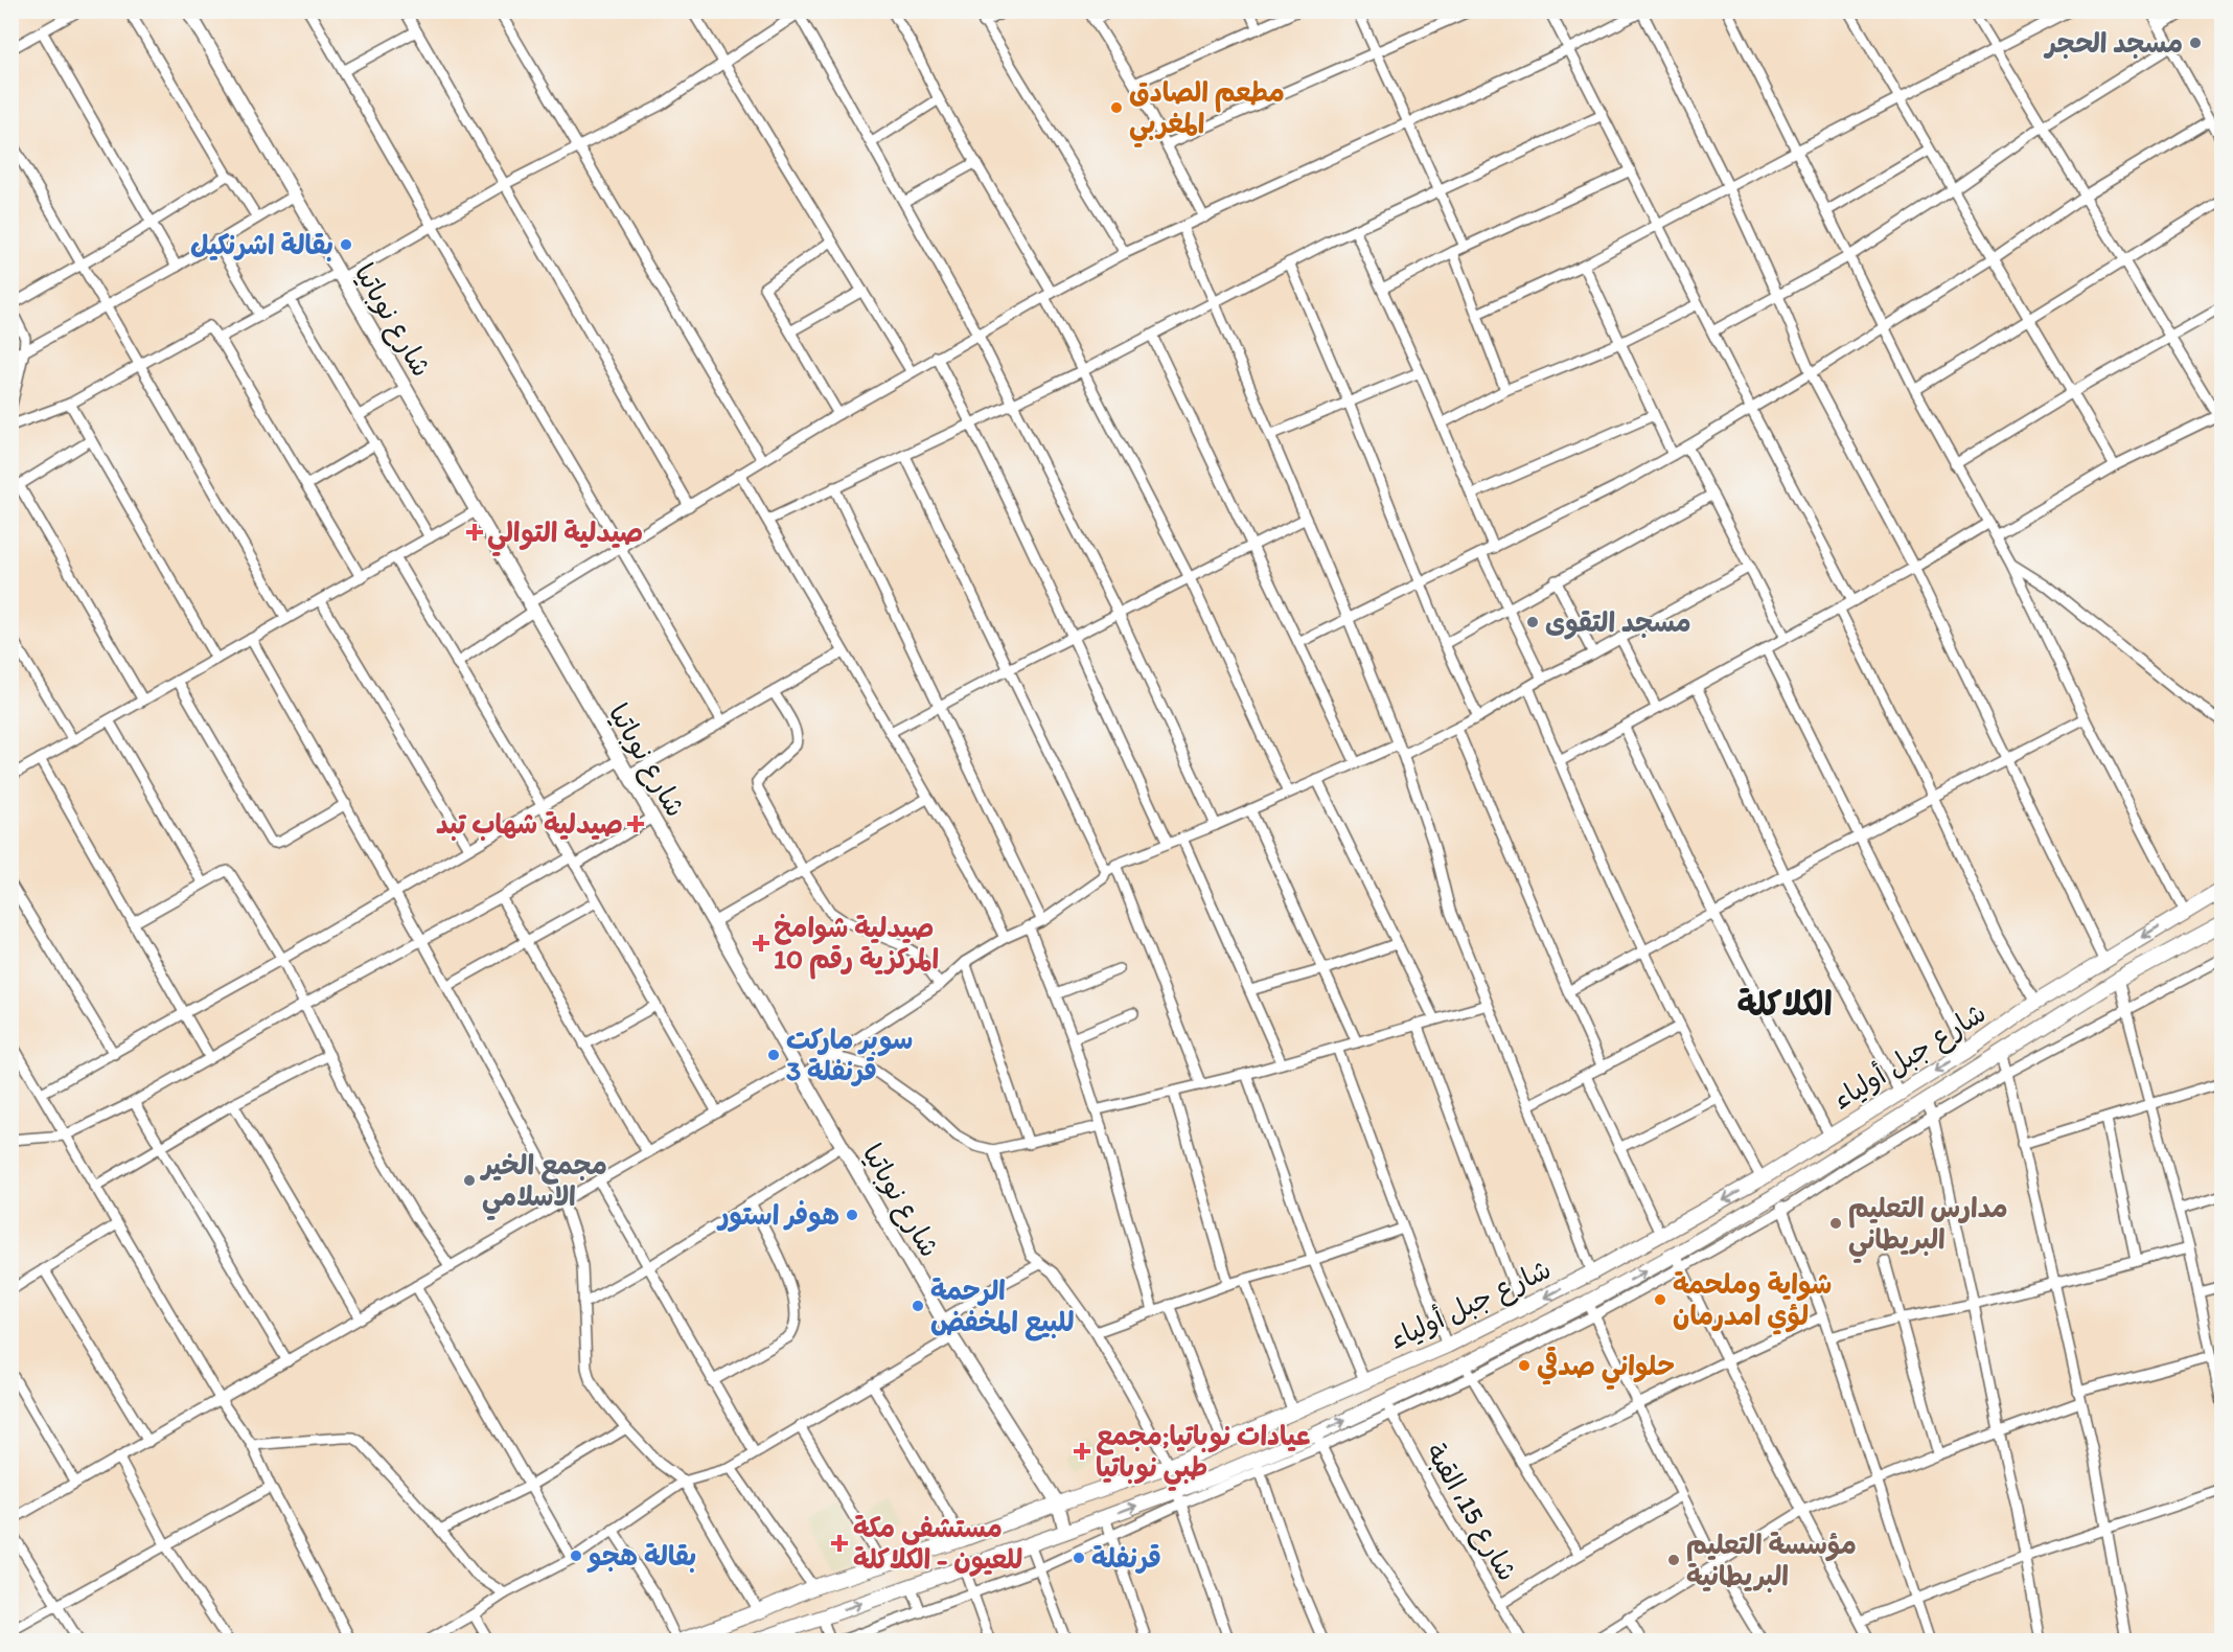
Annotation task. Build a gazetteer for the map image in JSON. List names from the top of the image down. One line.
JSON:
{"streets":{"main road":["شارع جبل أولياء"],"street":["شارع نوباتيا","شارع 15، القبة"]},"crossings":[["شارع نوباتيا","شارع جبل أولياء"],["شارع جبل أولياء","شارع 15، القبة"]],"districts":["الكلاكلة"],"places":{"other":["مسجد الحجر","مطعم الصادق المغربي","بقالة اشرنكيل","مسجد التقوى","سوبر ماركت قرنفلة 3","مجمع الخير الاسلامي","هوفر استور","مدارس التعليم البريطاني","شواية وملحمة لؤي امدرمان","الرحمة للبيع المخفض","حلواني صدقي","بقالة هجو","قرنفلة","مؤسسة التعليم البريطانية"],"health":["صيدلية التوالي","صيدلية شهاب تبد","صيدلية شوامخ المركزية رقم 10","عيادات نوباتيا;مجمع طبي نوباتيا","مستشفى مكة للعيون - الكلاكلة"]}}
